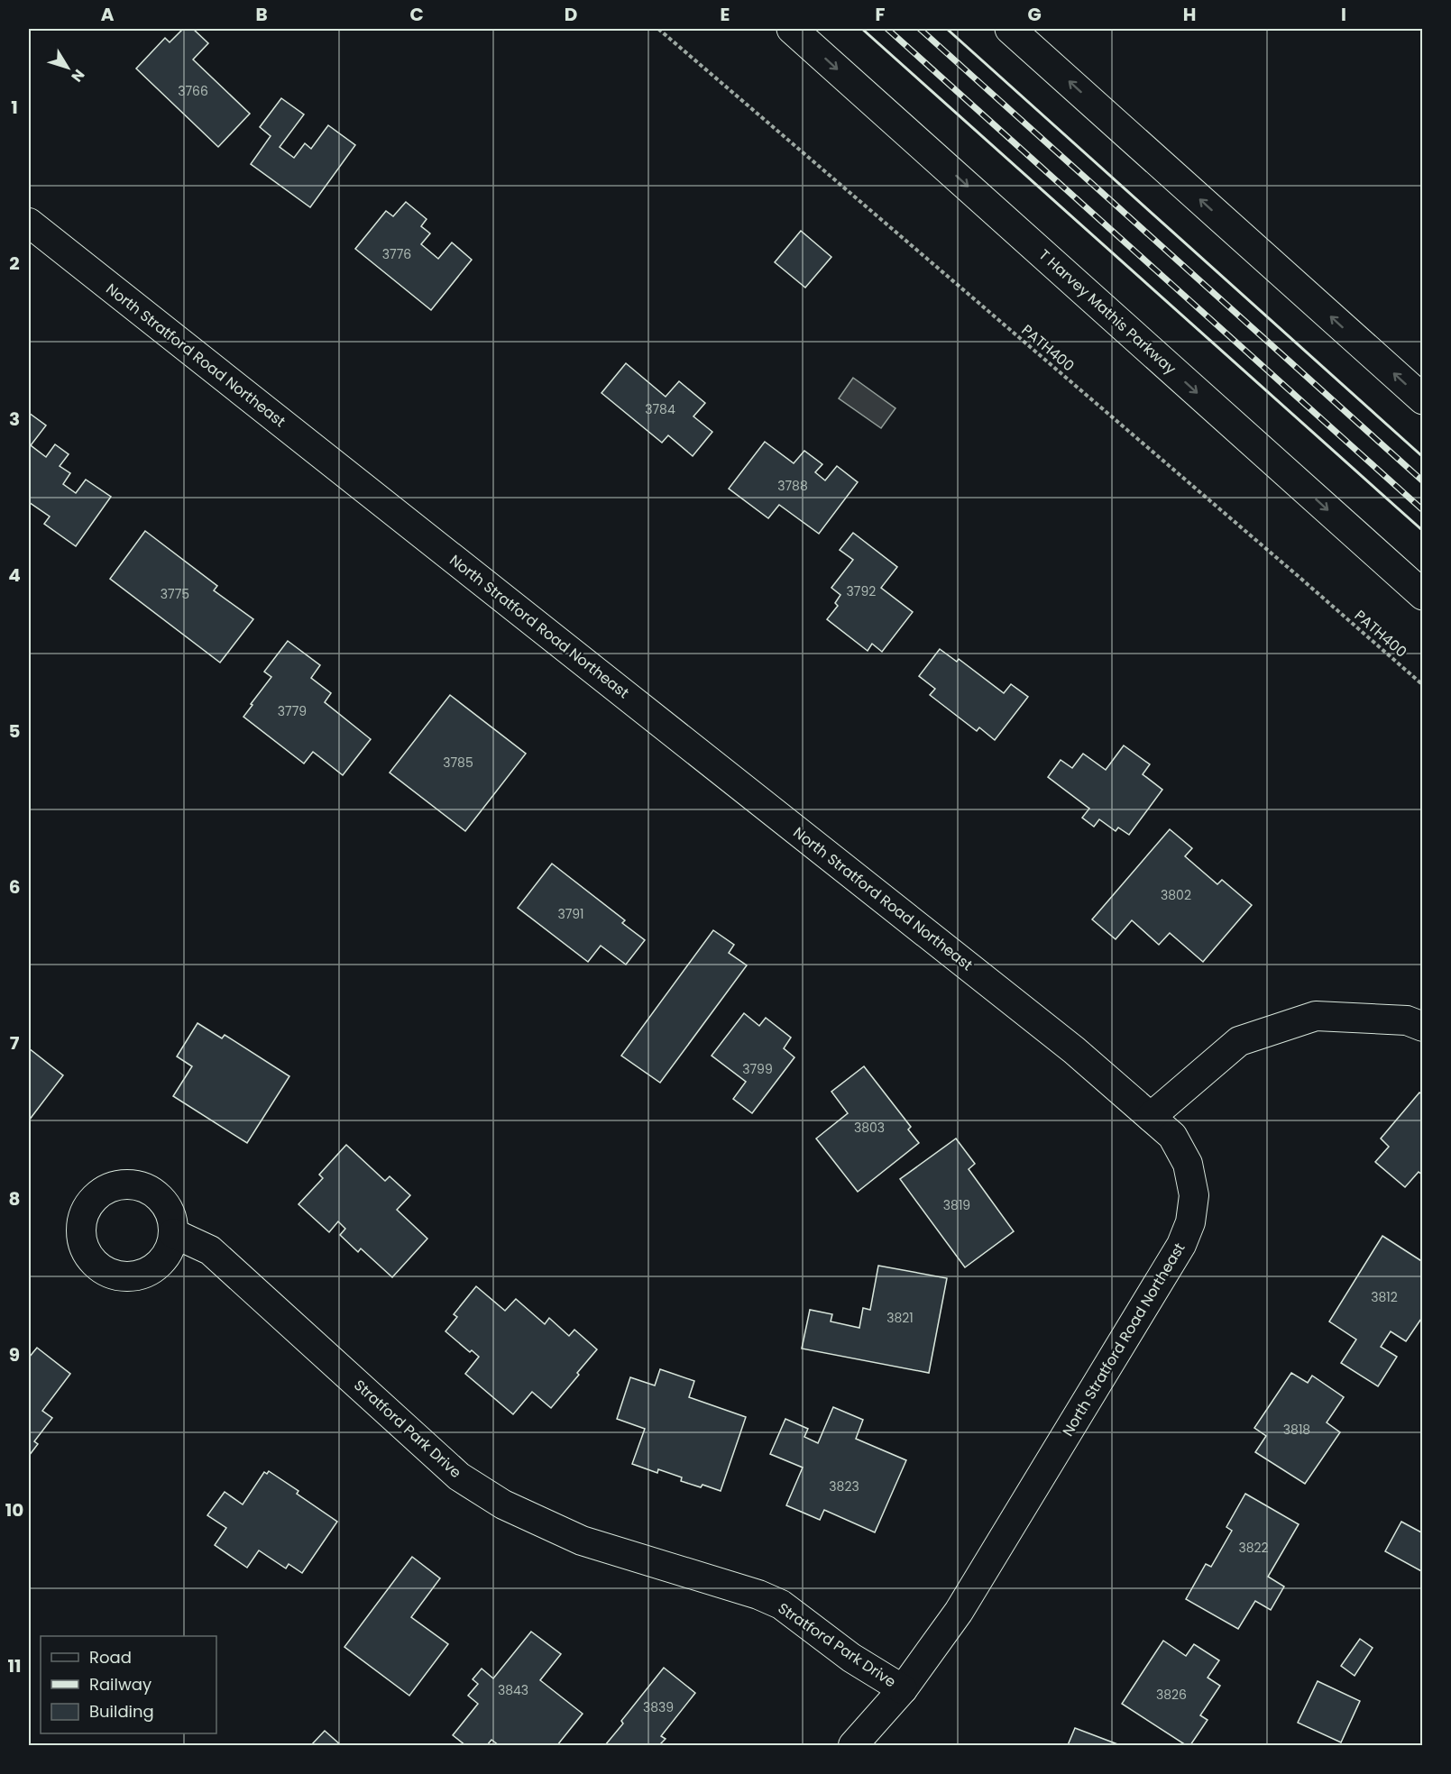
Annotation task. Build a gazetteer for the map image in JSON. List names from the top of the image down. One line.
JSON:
{"streets":{"highway":["T Harvey Mathis Parkway"],"street":["North Stratford Road Northeast","Stratford Park Drive"],"path":["PATH400"]},"crossings":[["North Stratford Road Northeast","Stratford Park Drive"]],"house_numbers":["3766","3776","3784","3788","3792","3775","3779","3785","3802","3791","3799","3803","3819","3812","3821","3818","3823","3822","3843","3826","3839"],"legend":["Road","Railway","Building"],"north":"bottom right","grid":{"columns":["A","B","C","D","E","F","G","H","I"],"rows":["1","2","3","4","5","6","7","8","9","10","11"]}}
